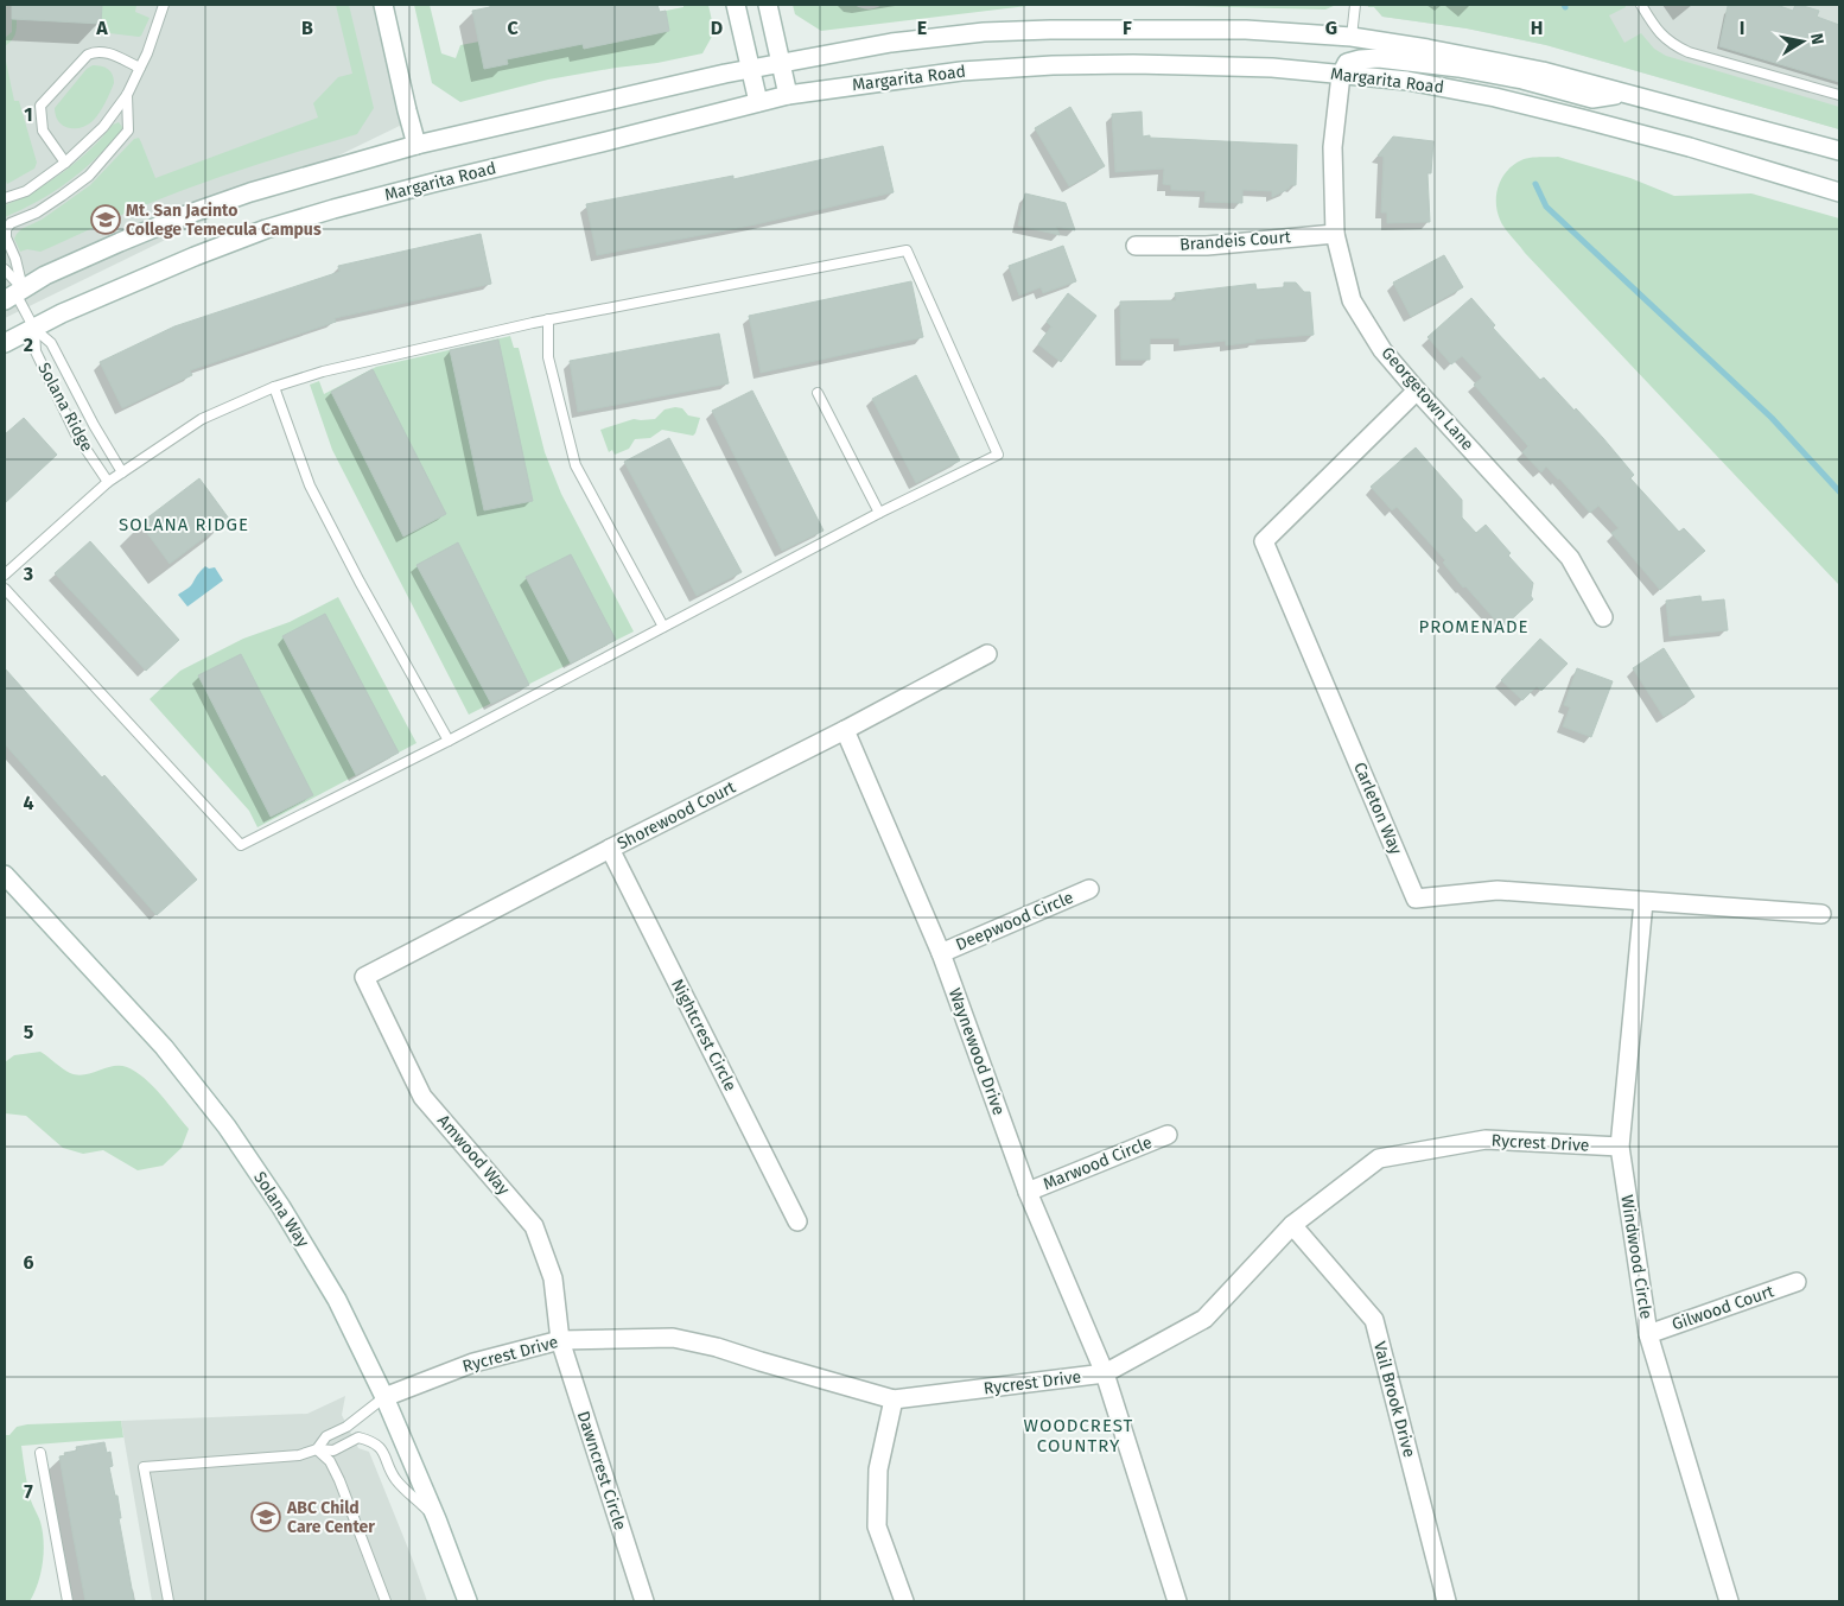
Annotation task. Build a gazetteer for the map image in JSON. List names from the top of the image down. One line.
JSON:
{"streets":{"street":["Margarita Road","Brandeis Court","Georgetown Lane","Carleton Way","Shorewood Court","Deepwood Circle","Nightcrest Circle","Waynewood Drive","Rycrest Drive","Amwood Way","Marwood Circle","Solana Way","Windwood Circle","Gilwood Court","Vail Brook Drive","Dawncrest Circle"],"lane":["Solana Ridge"]},"crossings":[["Margarita Road","Georgetown Lane"],["Margarita Road","Solana Ridge"],["Brandeis Court","Georgetown Lane"],["Georgetown Lane","Carleton Way"],["Carleton Way","Windwood Circle"],["Shorewood Court","Nightcrest Circle"],["Shorewood Court","Waynewood Drive"],["Shorewood Court","Amwood Way"],["Deepwood Circle","Waynewood Drive"],["Waynewood Drive","Rycrest Drive"],["Waynewood Drive","Marwood Circle"],["Rycrest Drive","Amwood Way"],["Rycrest Drive","Solana Way"],["Rycrest Drive","Windwood Circle"],["Rycrest Drive","Vail Brook Drive"],["Rycrest Drive","Dawncrest Circle"],["Amwood Way","Dawncrest Circle"],["Windwood Circle","Gilwood Court"]],"districts":["SOLANA RIDGE","PROMENADE","WOODCREST COUNTRY"],"places":{"school or university":["Mt. San Jacinto College Temecula Campus","ABC Child Care Center"]},"north":"right","grid":{"columns":["A","B","C","D","E","F","G","H","I"],"rows":["1","2","3","4","5","6","7"]}}
